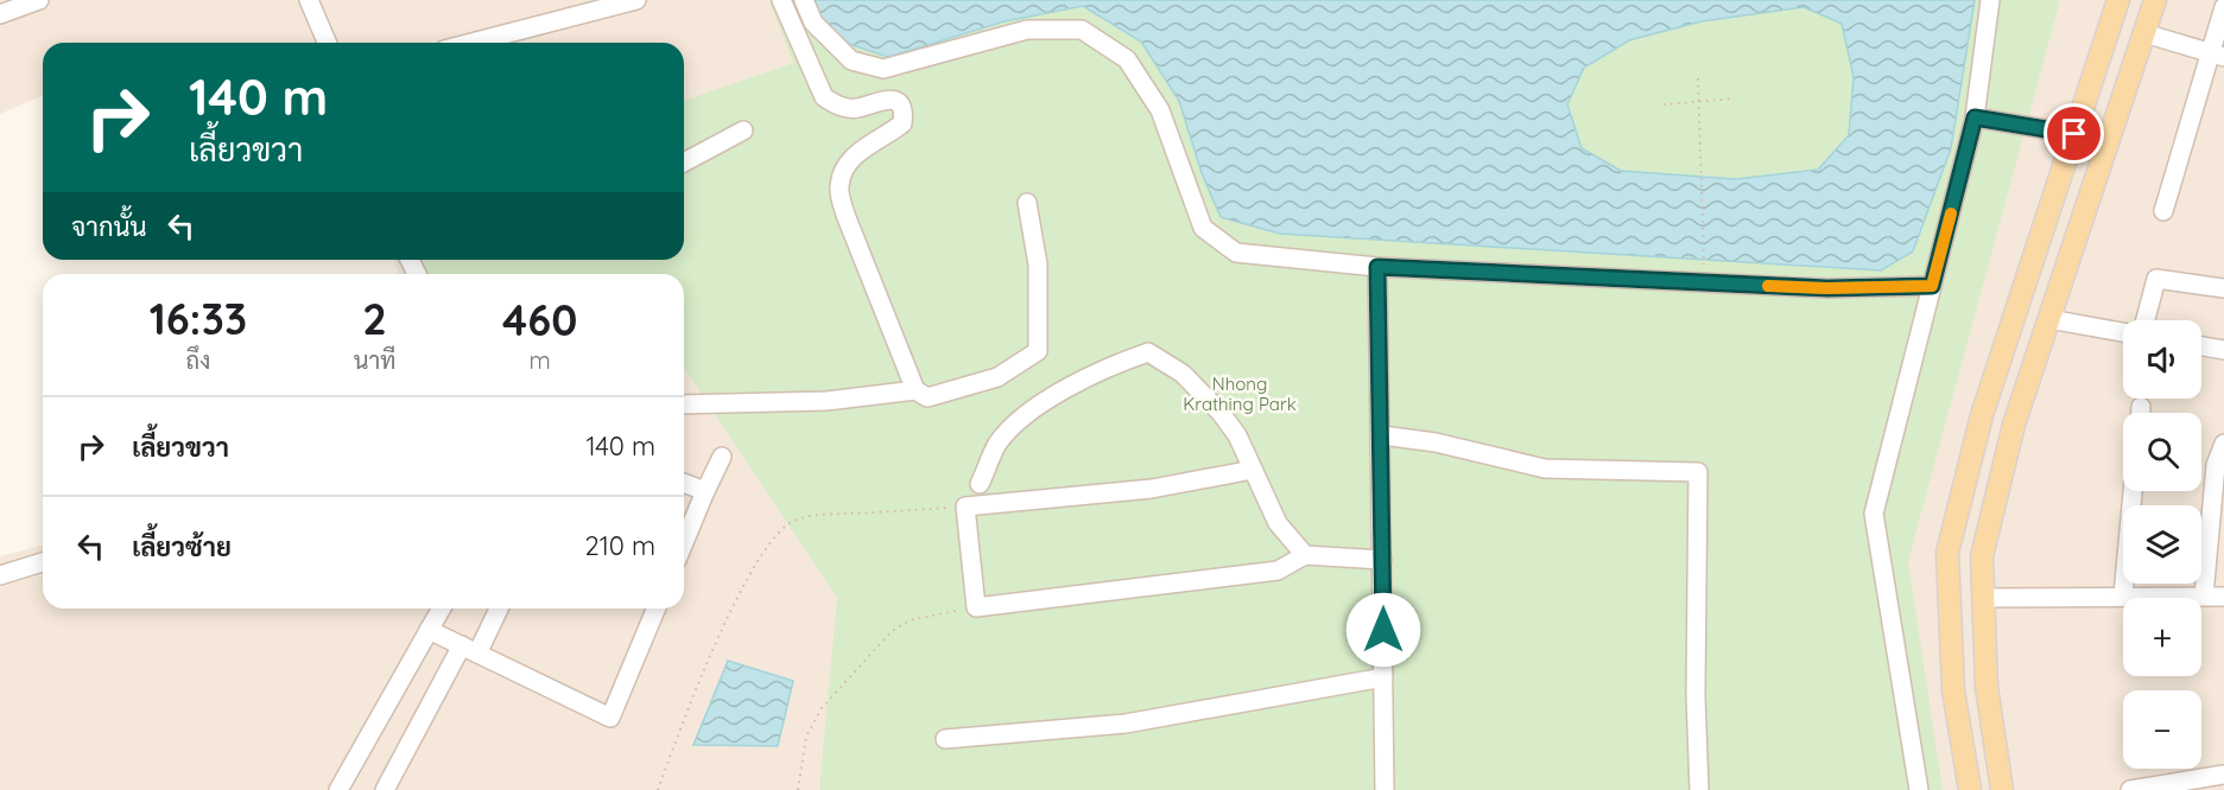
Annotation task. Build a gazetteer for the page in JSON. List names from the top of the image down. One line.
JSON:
{"parks":["Nhong Krathing Park"],"page":{"turn":["140 m","เลี้ยวขวา"],"then":"จากนั้น","eta":["16:33","ถึง","2","นาที","460","m"],"map_buttons":["+","−"],"list":[{"name":"เลี้ยวขวา","value":"140 m"},{"name":"เลี้ยวซ้าย","value":"210 m"}]}}
